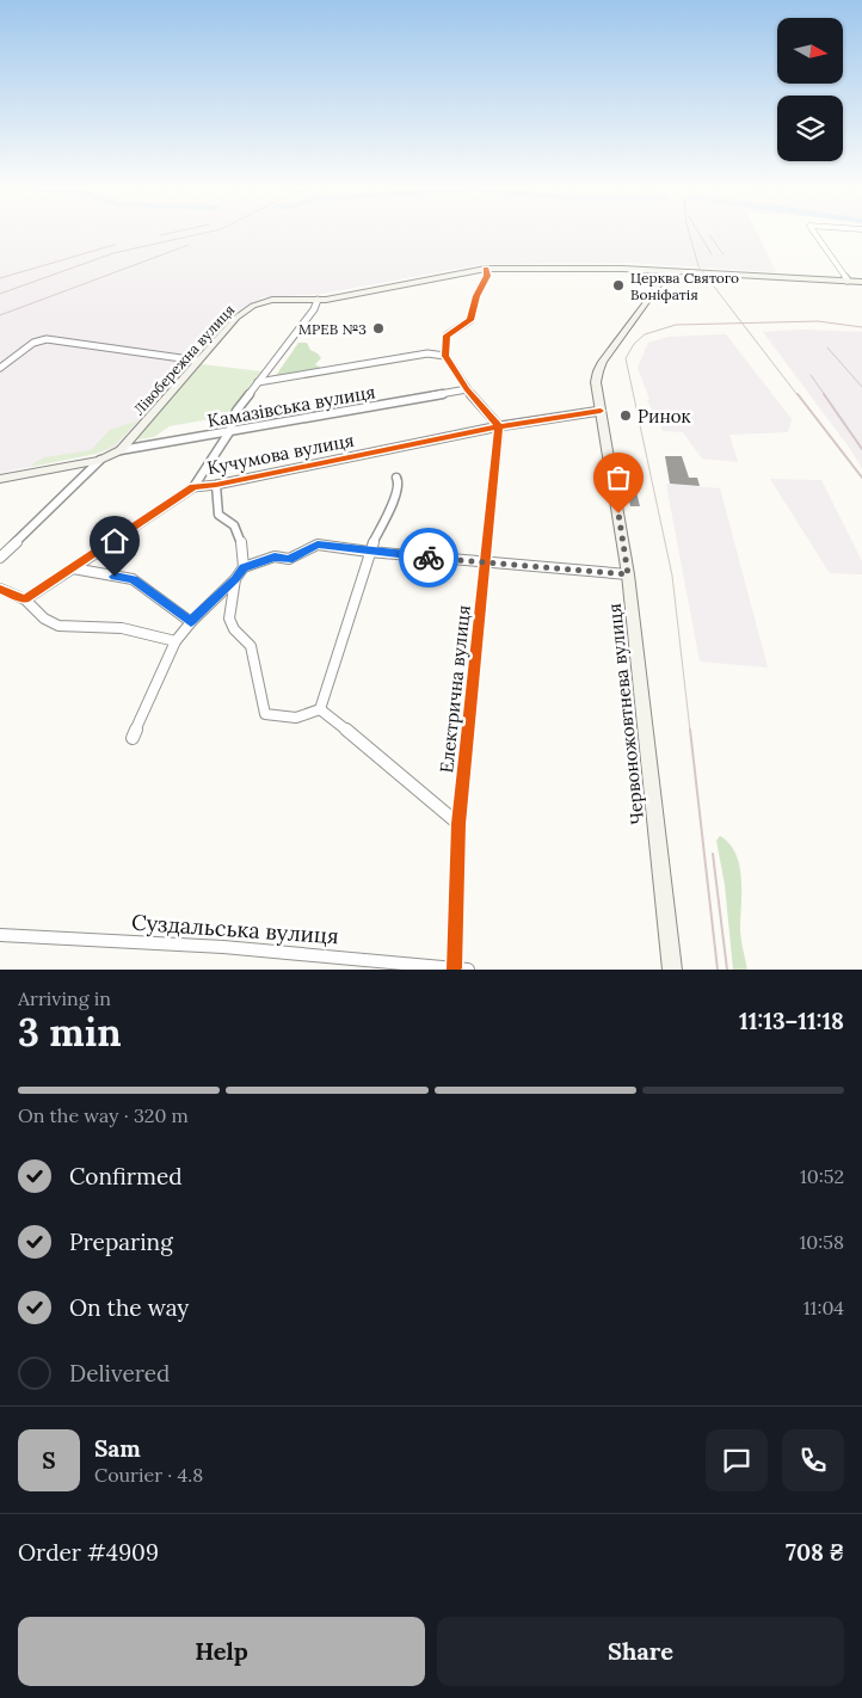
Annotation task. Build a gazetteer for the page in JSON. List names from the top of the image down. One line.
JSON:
{"streets":{"main road":["Лівобережна вулиця","Червоножовтнева вулиця"],"street":["Камазівська вулиця","Кучумова вулиця","Електрична вулиця","Суздальська вулиця"]},"crossings":[["Лівобережна вулиця","Камазівська вулиця"],["Лівобережна вулиця","Червоножовтнева вулиця"],["Кучумова вулиця","Електрична вулиця"],["Кучумова вулиця","Червоножовтнева вулиця"],["Електрична вулиця","Суздальська вулиця"]],"places":["Церква Святого Воніфатія","МРЕВ №3","Ринок"],"north":"right","page":{"heading":["3 min","Arriving in","11:13–11:18"],"panel":["Sam","Courier · 4.8","Order #4909","708 ₴"],"bar":"On the way · 320 m","list":[["Confirmed","10:52"],["Preparing","10:58"],["On the way","11:04"],"Delivered"],"round":"S","buttons":["Help","Share"]}}
